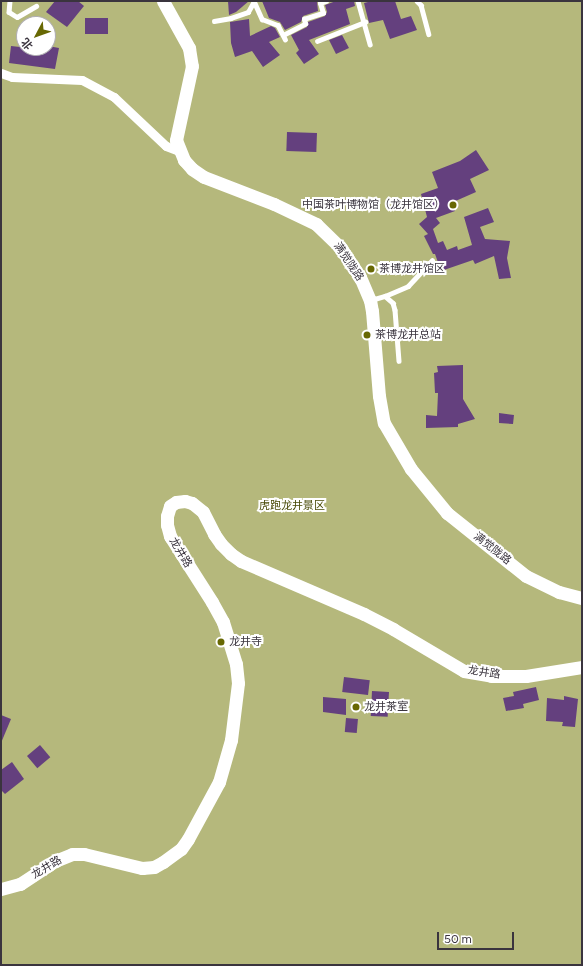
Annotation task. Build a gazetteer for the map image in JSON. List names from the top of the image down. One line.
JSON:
{"streets":{"street":["满觉陇路","龙井路"]},"parks":["虎跑龙井景区"],"places":["中国茶叶博物馆（龙井馆区）","茶博龙井馆区","茶博龙井总站","龙井寺","龙井茶室"],"scale_bar":"50 m","north":"bottom left"}
